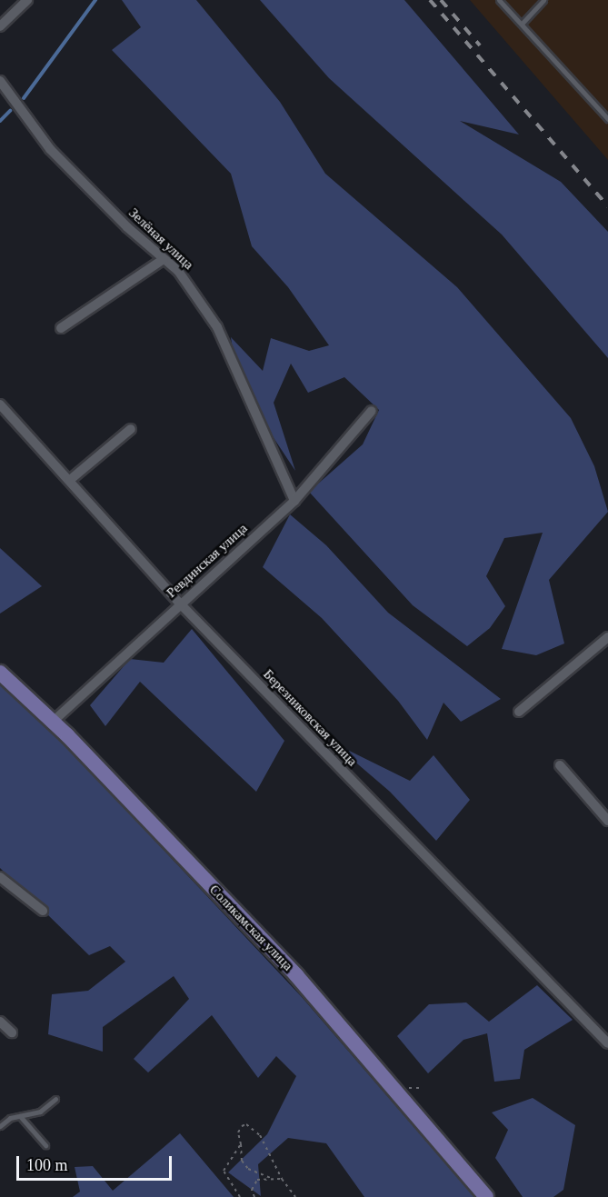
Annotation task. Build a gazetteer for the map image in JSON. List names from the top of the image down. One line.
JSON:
{"streets":{"main road":["Соликамская улица"],"street":["Зелёная улица","Ревдинская улица","Березниковская улица"]},"crossings":[["Зелёная улица","Ревдинская улица"],["Ревдинская улица","Березниковская улица"],["Ревдинская улица","Соликамская улица"]],"scale_bar":"100 m"}
